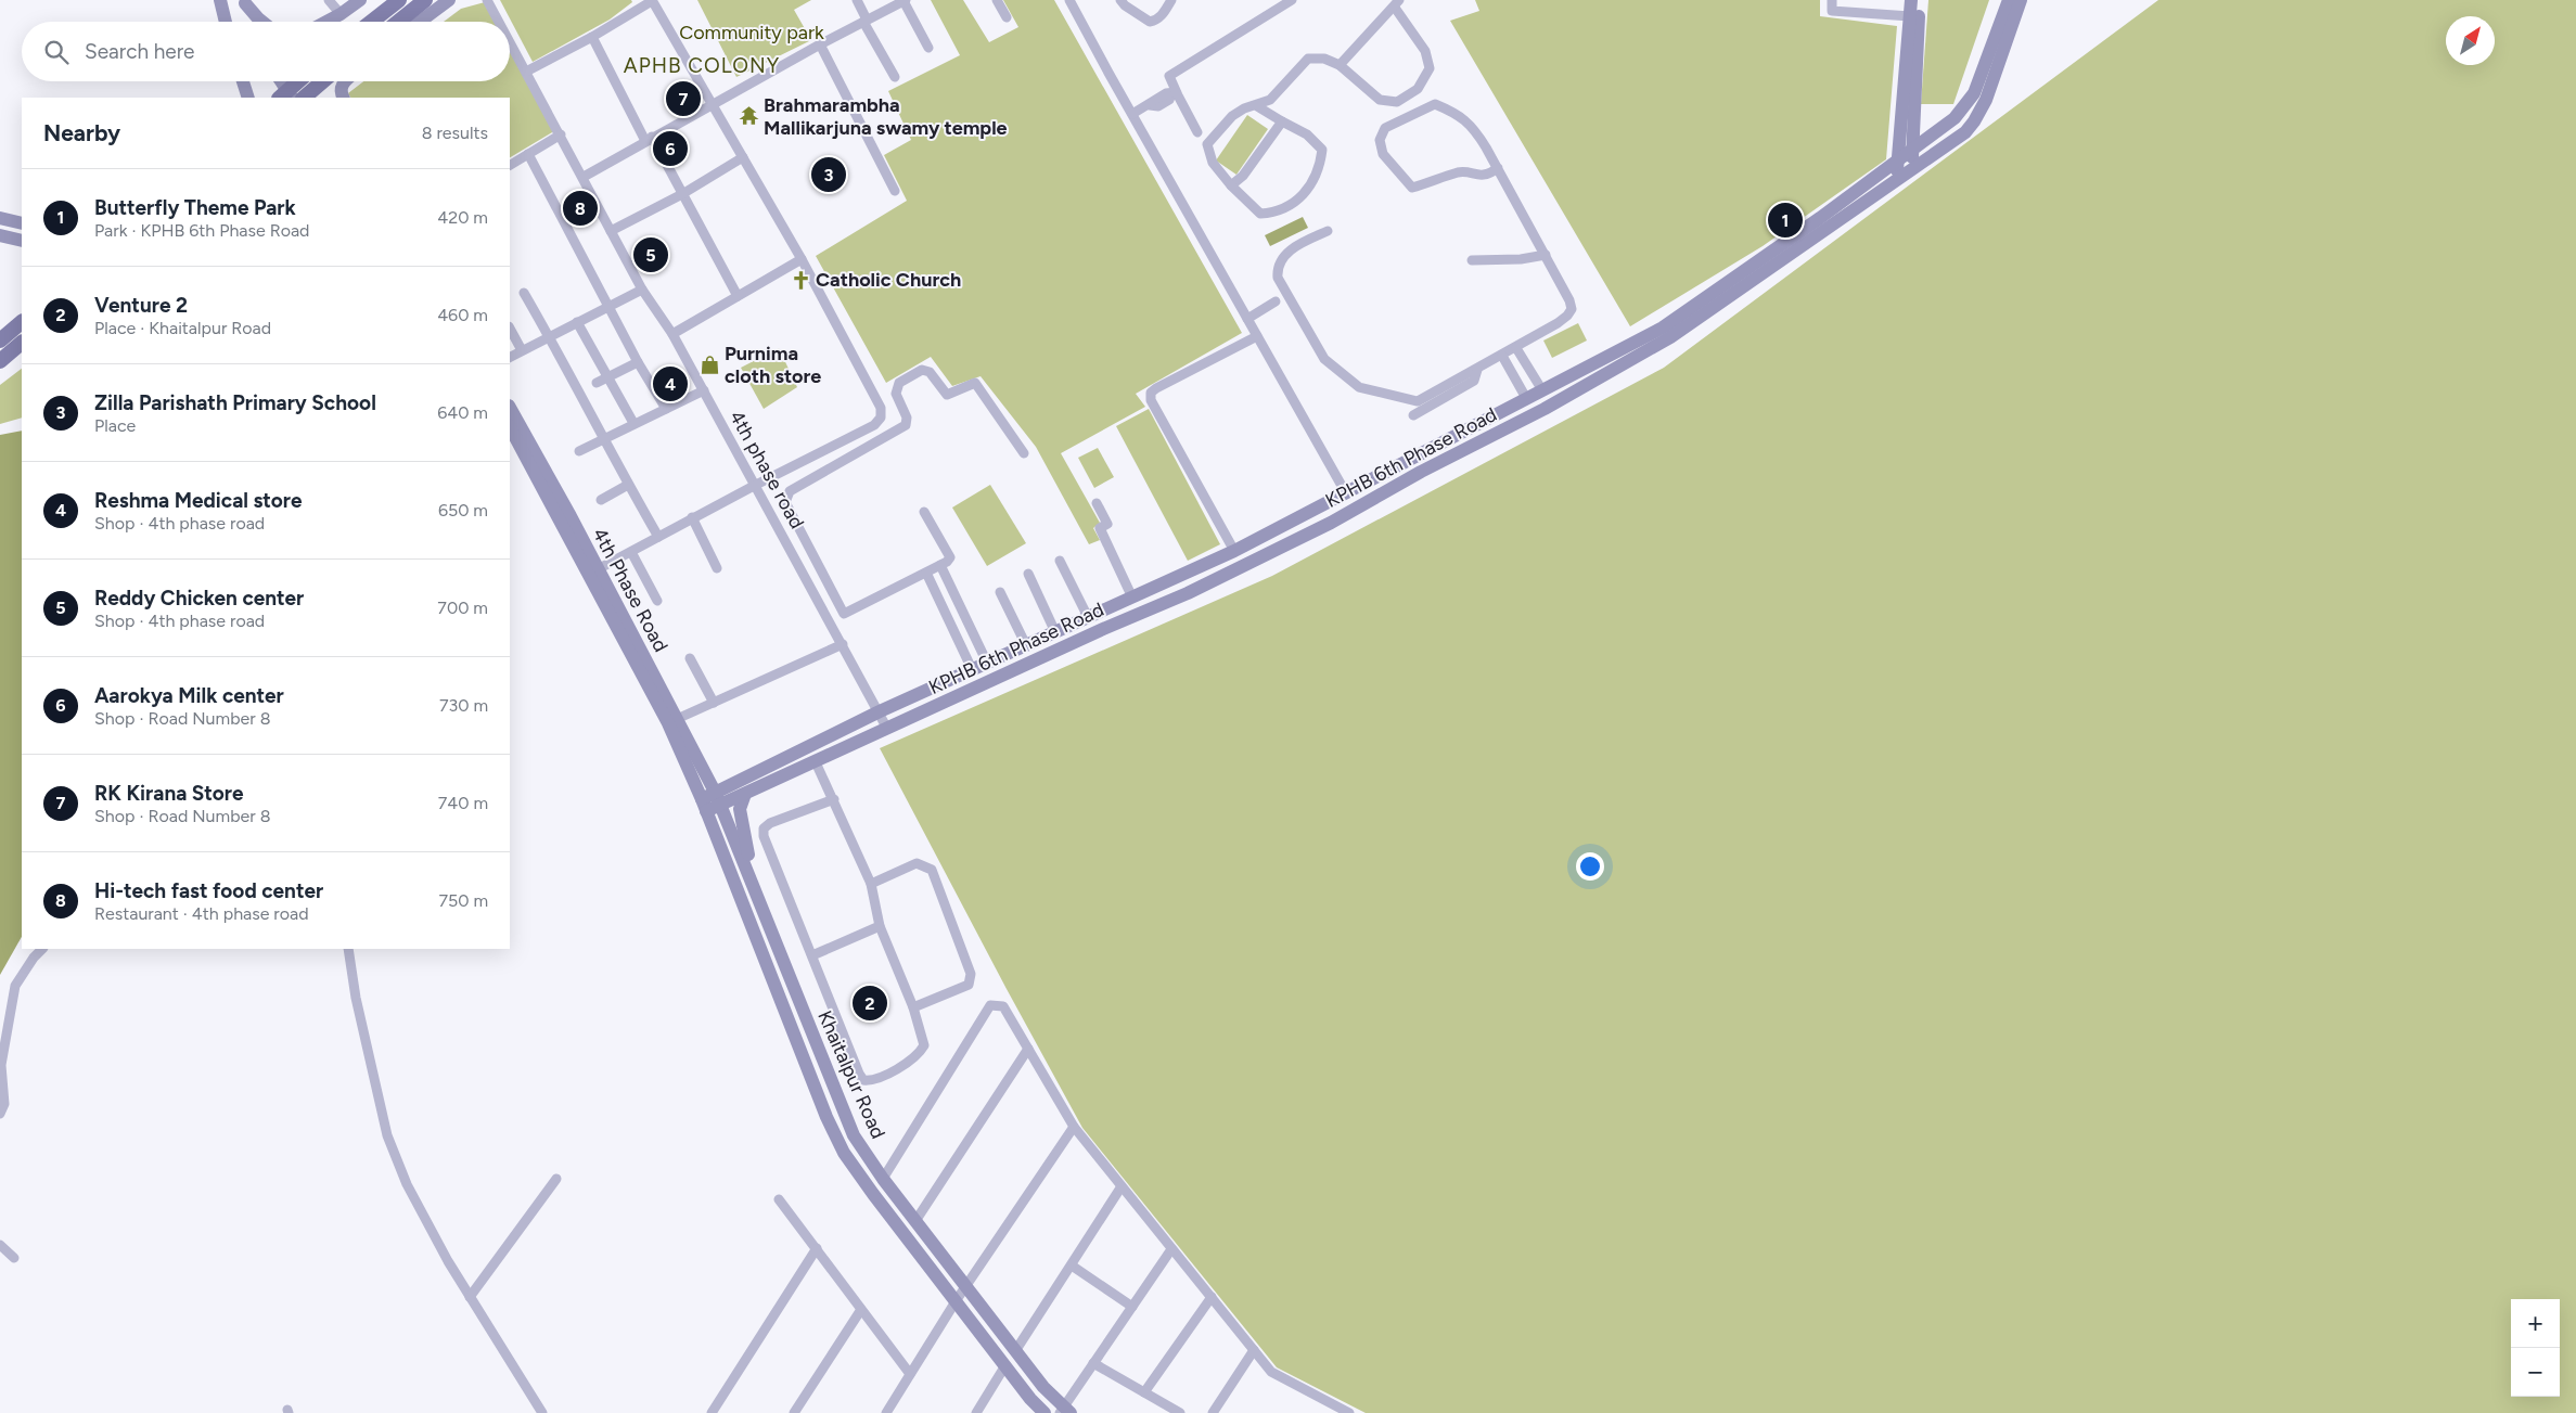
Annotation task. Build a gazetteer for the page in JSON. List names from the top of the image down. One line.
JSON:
{"streets":{"street":["KPHB 6th Phase Road","4th phase road","4th Phase Road","Khaitalpur Road"]},"crossings":[["KPHB 6th Phase Road","4th phase road"],["KPHB 6th Phase Road","4th Phase Road"],["KPHB 6th Phase Road","Khaitalpur Road"],["4th Phase Road","Khaitalpur Road"]],"districts":["APHB COLONY"],"parks":["Community park"],"places":{"temple":["Brahmarambha Mallikarjuna swamy temple"],"church":["Catholic Church"],"shop":["Purnima cloth store"]},"north":"top right","page":{"search":"Search here","pins":["7","6","3","8","1","5","4","2"],"heading":["Nearby","8 results"],"list":[{"mark":"1","name":"Butterfly Theme Park","note":"Park · KPHB 6th Phase Road","value":"420 m"},{"mark":"2","name":"Venture 2","note":"Place · Khaitalpur Road","value":"460 m"},{"mark":"3","name":"Zilla Parishath Primary School","note":"Place","value":"640 m"},{"mark":"4","name":"Reshma Medical store","note":"Shop · 4th phase road","value":"650 m"},{"mark":"5","name":"Reddy Chicken center","note":"Shop · 4th phase road","value":"700 m"},{"mark":"6","name":"Aarokya Milk center","note":"Shop · Road Number 8","value":"730 m"},{"mark":"7","name":"RK Kirana Store","note":"Shop · Road Number 8","value":"740 m"},{"mark":"8","name":"Hi-tech fast food center","note":"Restaurant · 4th phase road","value":"750 m"}],"map_buttons":["+","−"]}}
